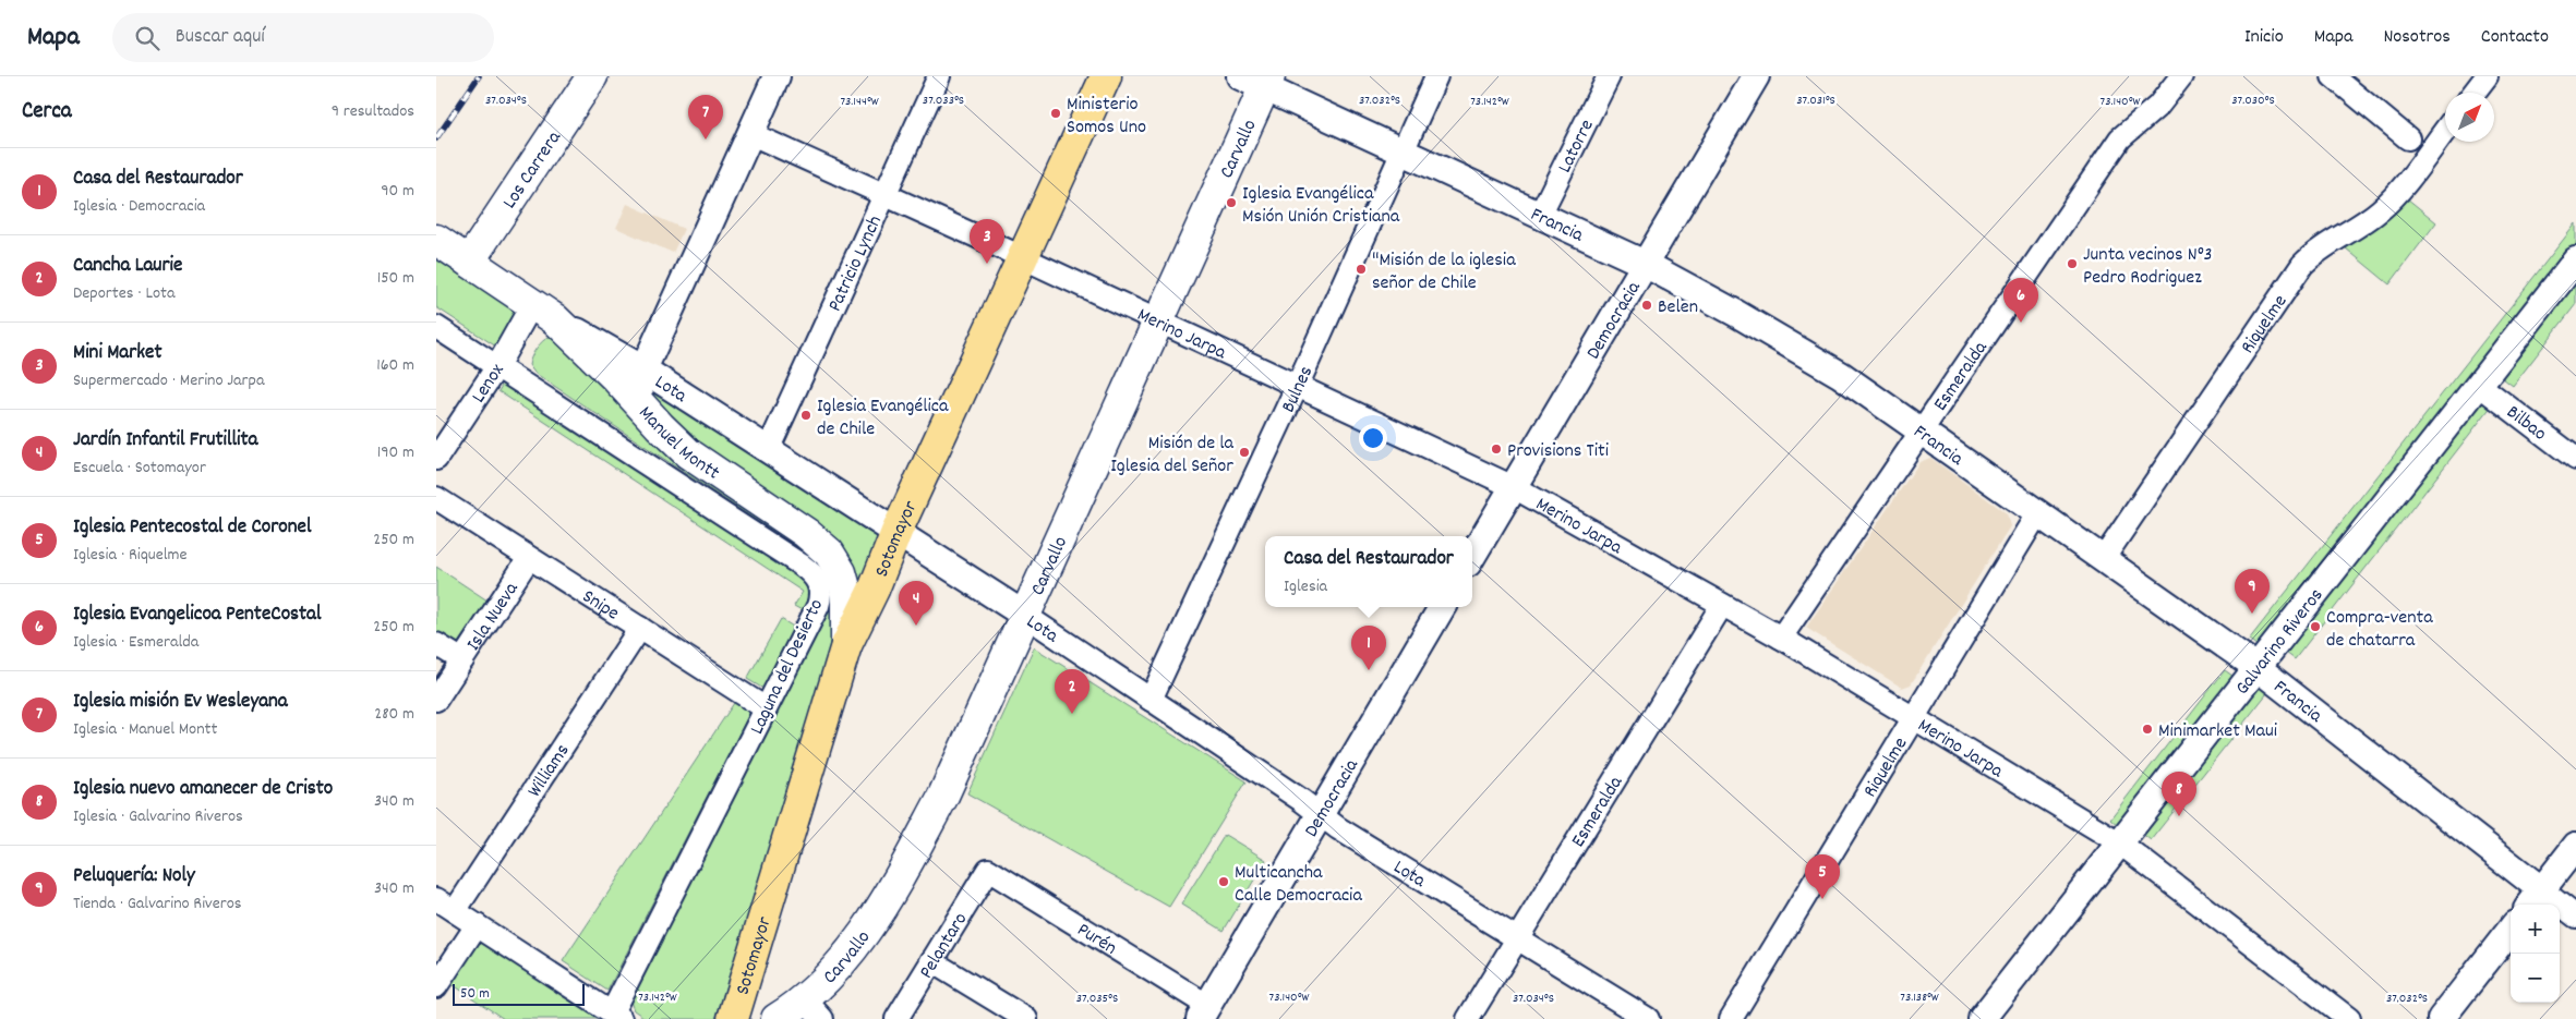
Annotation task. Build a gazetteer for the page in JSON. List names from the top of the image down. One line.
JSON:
{"streets":{"main road":["Carvallo","Los Carrera","Lota","Manuel Montt","Sotomayor"],"street":["Latorre","Francia","Patricio Lynch","Democracia","Riquelme","Merino Jarpa","Esmeralda","Lenox","Bulnes","Bilbao","Snipe","Isla Nueva","Galvarino Riveros","Laguna del Desierto","Williams","Purén","Pelantaro"]},"crossings":[["Latorre","Francia"],["Carvallo","Francia"],["Carvallo","Merino Jarpa"],["Carvallo","Lota"],["Los Carrera","Lota"],["Francia","Democracia"],["Francia","Riquelme"],["Francia","Esmeralda"],["Francia","Bulnes"],["Francia","Galvarino Riveros"],["Patricio Lynch","Merino Jarpa"],["Patricio Lynch","Lota"],["Democracia","Merino Jarpa"],["Democracia","Lota"],["Democracia","Purén"],["Riquelme","Merino Jarpa"],["Merino Jarpa","Esmeralda"],["Merino Jarpa","Bulnes"],["Merino Jarpa","Manuel Montt"],["Merino Jarpa","Sotomayor"],["Merino Jarpa","Galvarino Riveros"],["Esmeralda","Lota"],["Lenox","Lota"],["Lenox","Laguna del Desierto"],["Lota","Bulnes"],["Lota","Manuel Montt"],["Lota","Sotomayor"],["Bilbao","Galvarino Riveros"],["Manuel Montt","Sotomayor"],["Snipe","Isla Nueva"],["Snipe","Laguna del Desierto"],["Snipe","Williams"],["Purén","Pelantaro"]],"places":["Ministerio Somos Uno","Iglesia Evangélica Msión Unión Cristiana","Junta vecinos N°3 Pedro Rodriguez","\"Misión de la iglesia señor de Chile","Belen","Iglesia Evangélica de Chile","Provisions Titi","Misión de la Iglesia del Señor","Compra-venta de chatarra","Minimarket Maui","Multicancha Calle Democracia"],"scale_bar":"50 m","north":"top right","page":{"header":"Mapa","search":"Buscar aquí","nav":["Inicio","Mapa","Nosotros","Contacto"],"heading":["Cerca","9 resultados"],"pins":["7","3","6","9","4","1","2","8","5"],"list":[{"mark":"1","name":"Casa del Restaurador","note":"Iglesia · Democracia","value":"90 m"},{"mark":"2","name":"Cancha Laurie","note":"Deportes · Lota","value":"150 m"},{"mark":"3","name":"Mini Market","note":"Supermercado · Merino Jarpa","value":"160 m"},{"mark":"4","name":"Jardín Infantil Frutillita","note":"Escuela · Sotomayor","value":"190 m"},{"mark":"5","name":"Iglesia Pentecostal de Coronel","note":"Iglesia · Riquelme","value":"250 m"},{"mark":"6","name":"Iglesia Evangelicoa PenteCostal","note":"Iglesia · Esmeralda","value":"250 m"},{"mark":"7","name":"Iglesia misión Ev Wesleyana","note":"Iglesia · Manuel Montt","value":"280 m"},{"mark":"8","name":"Iglesia nuevo amanecer de Cristo","note":"Iglesia · Galvarino Riveros","value":"340 m"},{"mark":"9","name":"Peluquería: Noly","note":"Tienda · Galvarino Riveros","value":"340 m"}],"popup":["Casa del Restaurador","Iglesia"],"map_buttons":["+","−"],"scale":"50 m"},"coordinates":["37.034°S","37.033°S","37.032°S","37.031°S","37.030°S","73.144°W","73.140°W","73.142°W","73.138°W","37.035°S"]}
